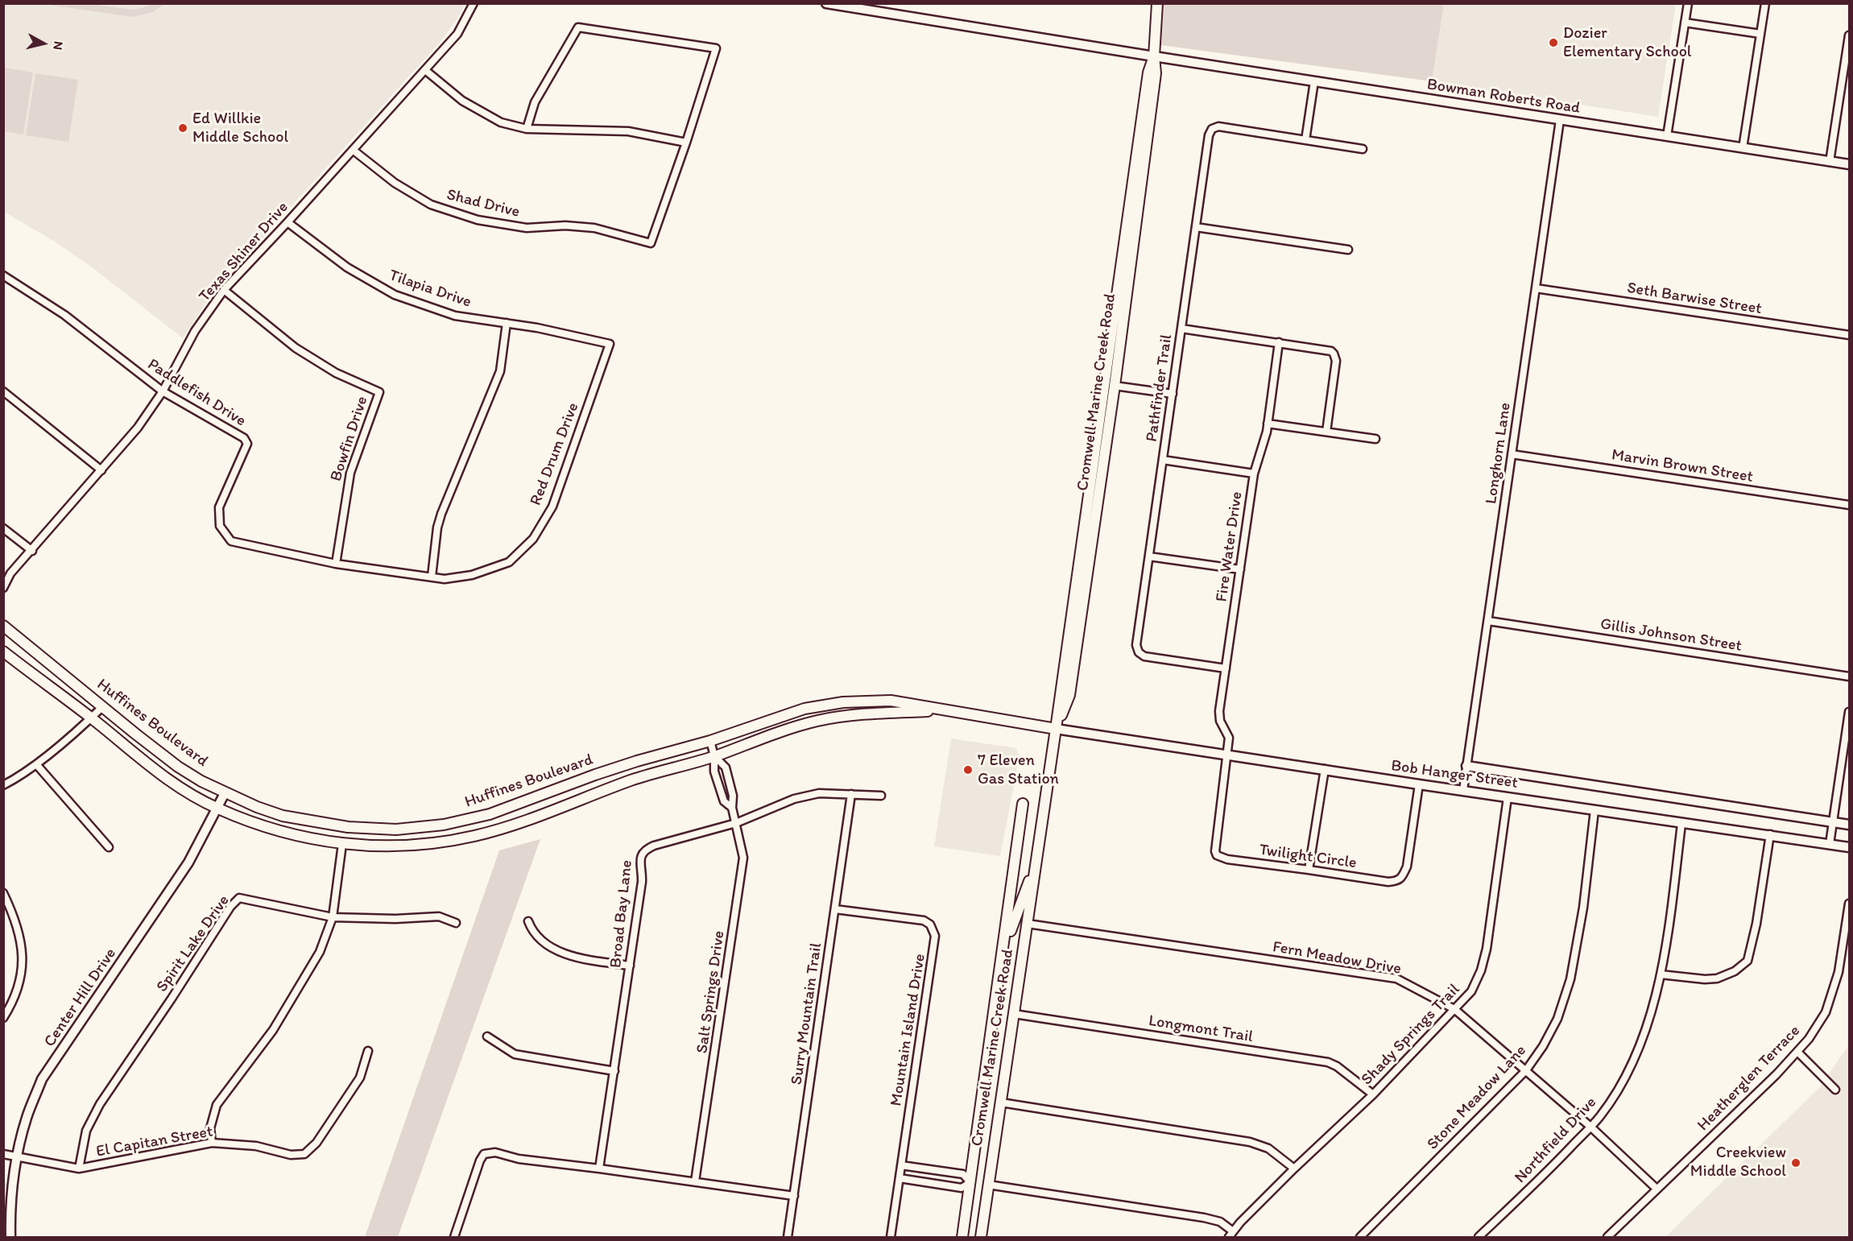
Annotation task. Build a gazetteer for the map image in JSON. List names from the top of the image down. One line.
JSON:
{"streets":{"main road":["Cromwell Marine Creek Road","Huffines Boulevard"],"street":["Bowman Roberts Road","Shad Drive","Texas Shiner Drive","Tilapia Drive","Seth Barwise Street","Pathfinder Trail","Paddlefish Drive","Bowfin Drive","Longhorn Lane","Red Drum Drive","Marvin Brown Street","Fire Water Drive","Gillis Johnson Street","Bob Hanger Street","Twilight Circle","Broad Bay Lane","Spirit Lake Drive","Fern Meadow Drive","Salt Springs Drive","Center Hill Drive","Surry Mountain Trail","Longmont Trail","Mountain Island Drive","Shady Springs Trail","Heatherglen Terrace","Stone Meadow Lane","Northfield Drive","El Capitan Street"]},"crossings":[["Bowman Roberts Road","Cromwell Marine Creek Road"],["Bowman Roberts Road","Longhorn Lane"],["Shad Drive","Texas Shiner Drive"],["Texas Shiner Drive","Tilapia Drive"],["Texas Shiner Drive","Paddlefish Drive"],["Texas Shiner Drive","Bowfin Drive"],["Tilapia Drive","Red Drum Drive"],["Seth Barwise Street","Longhorn Lane"],["Pathfinder Trail","Fire Water Drive"],["Cromwell Marine Creek Road","Huffines Boulevard"],["Cromwell Marine Creek Road","Bob Hanger Street"],["Cromwell Marine Creek Road","Fern Meadow Drive"],["Cromwell Marine Creek Road","Longmont Trail"],["Paddlefish Drive","Bowfin Drive"],["Paddlefish Drive","Red Drum Drive"],["Bowfin Drive","Red Drum Drive"],["Longhorn Lane","Marvin Brown Street"],["Longhorn Lane","Gillis Johnson Street"],["Longhorn Lane","Bob Hanger Street"],["Fire Water Drive","Bob Hanger Street"],["Fire Water Drive","Twilight Circle"],["Huffines Boulevard","Bob Hanger Street"],["Huffines Boulevard","Salt Springs Drive"],["Huffines Boulevard","Center Hill Drive"],["Bob Hanger Street","Twilight Circle"],["Bob Hanger Street","Shady Springs Trail"],["Bob Hanger Street","Stone Meadow Lane"],["Bob Hanger Street","Northfield Drive"],["Broad Bay Lane","Salt Springs Drive"],["Broad Bay Lane","Surry Mountain Trail"],["Spirit Lake Drive","El Capitan Street"],["Fern Meadow Drive","Shady Springs Trail"],["Fern Meadow Drive","Heatherglen Terrace"],["Fern Meadow Drive","Stone Meadow Lane"],["Fern Meadow Drive","Northfield Drive"],["Center Hill Drive","El Capitan Street"],["Surry Mountain Trail","Mountain Island Drive"],["Longmont Trail","Shady Springs Trail"]],"places":["Dozier Elementary School","Ed Willkie Middle School","7 Eleven Gas Station","Creekview Middle School"],"north":"right"}
